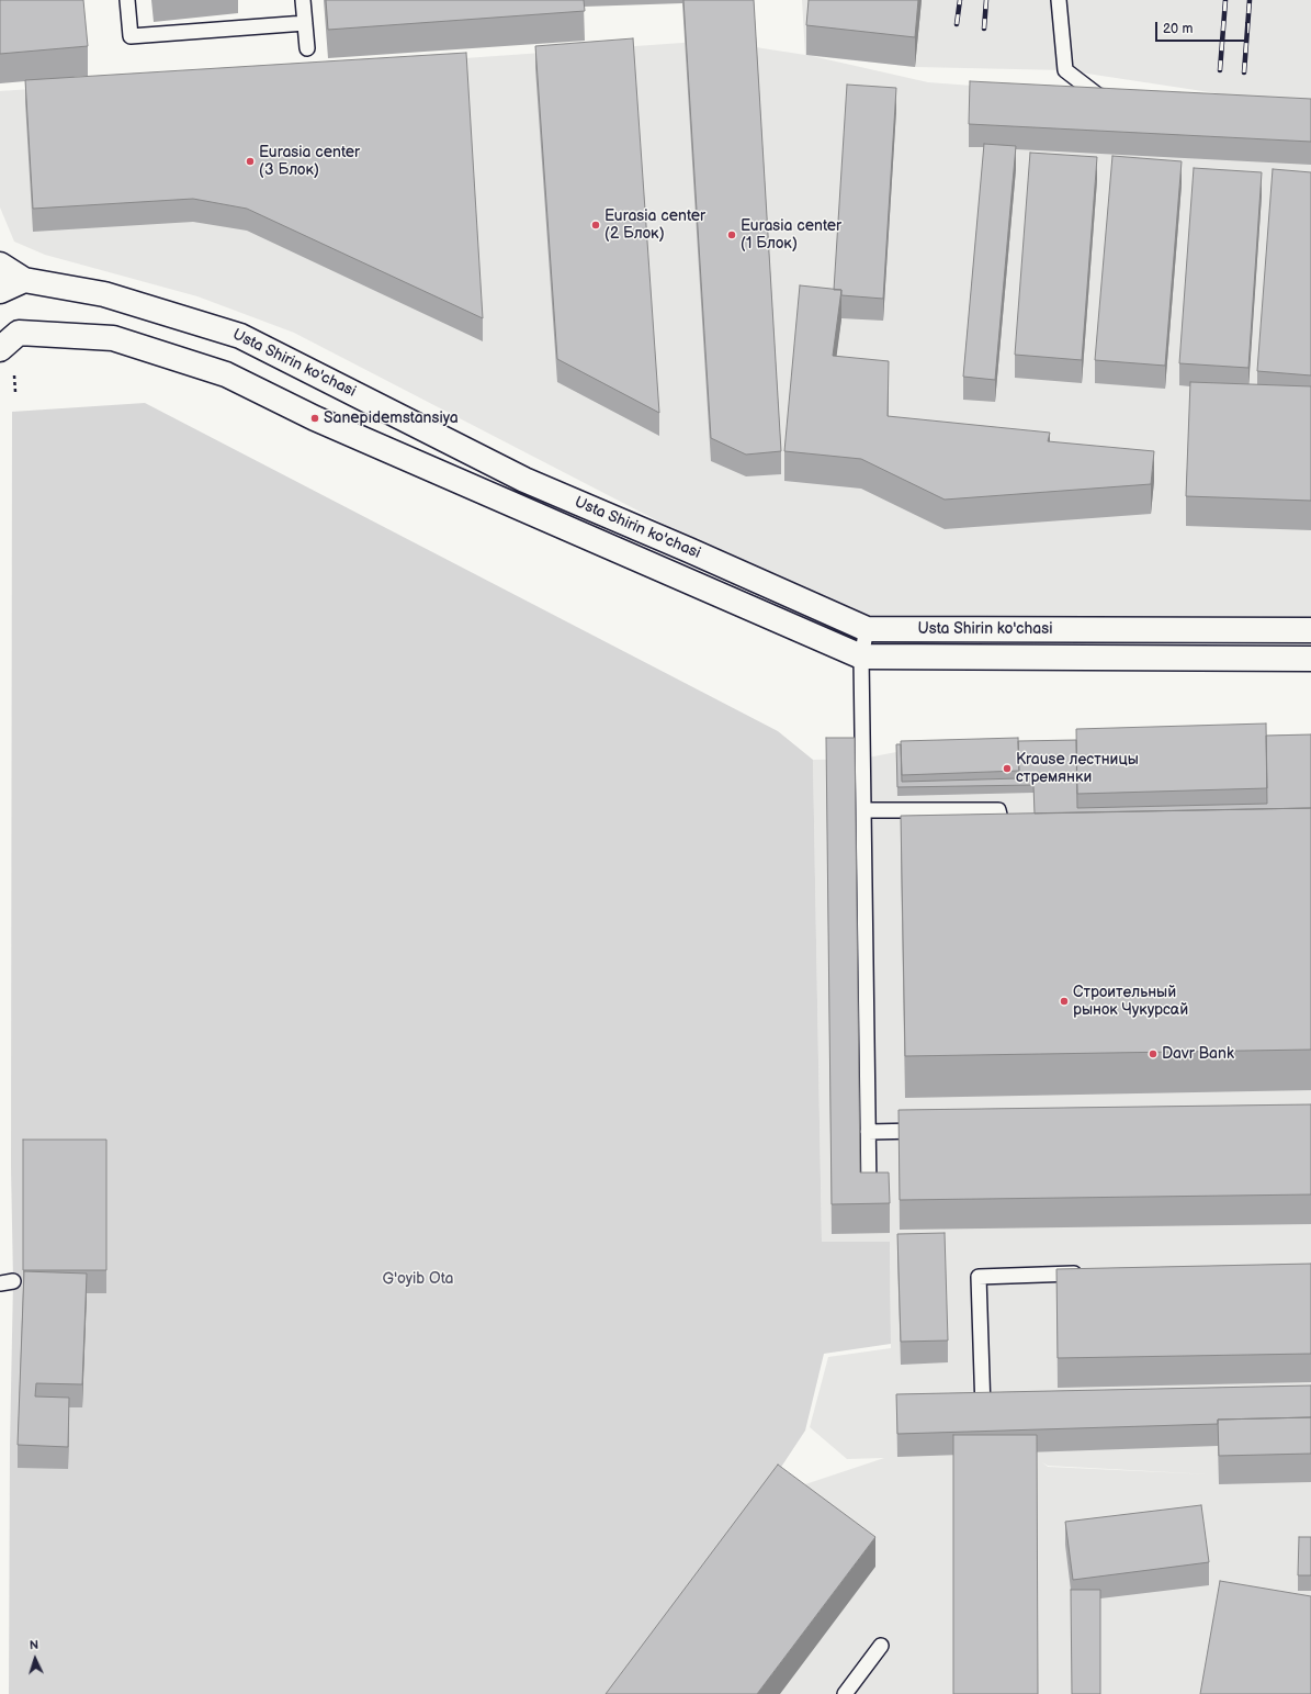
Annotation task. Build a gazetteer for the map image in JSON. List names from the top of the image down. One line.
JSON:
{"streets":{"main road":["Usta Shirin ko'chasi"]},"parks":["G'oyib Ota"],"places":["Eurasia center (3 Блок)","Eurasia center (2 Блок)","Eurasia center (1 Блок)","Sanepidemstansiya","Krause лестницы стремянки","Строительный рынок Чукурсай","Davr Bank"],"scale_bar":"20 m","north":"top"}
